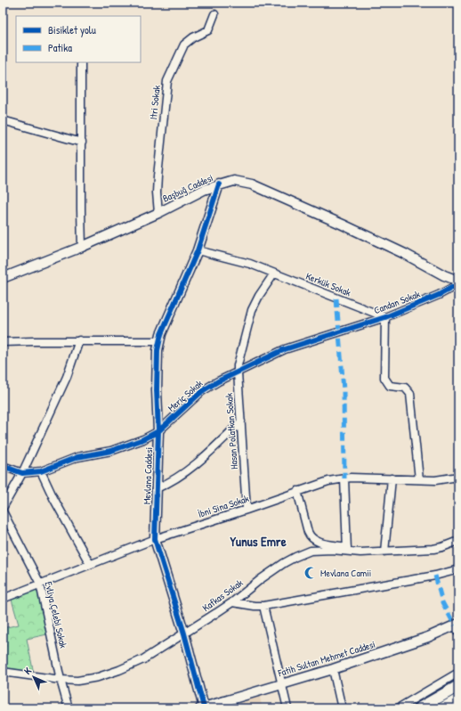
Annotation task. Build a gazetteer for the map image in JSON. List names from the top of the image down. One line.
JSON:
{"streets":{"street":["Itri Sokak","Başbuğ Caddesi","Kerkük Sokak","Candan Sokak","Meriç Sokak","Hasan Polatkan Sokak","Mevlana Caddesi","İbni Sina Sokak","Kafkas Sokak","Evliya Çelebi Sokak","Fatih Sultan Mehmet Caddesi"]},"crossings":[["Itri Sokak","Başbuğ Caddesi"],["Başbuğ Caddesi","Mevlana Caddesi"],["Kerkük Sokak","Candan Sokak"],["Kerkük Sokak","Hasan Polatkan Sokak"],["Kerkük Sokak","Mevlana Caddesi"],["Candan Sokak","Meriç Sokak"],["Meriç Sokak","Hasan Polatkan Sokak"],["Meriç Sokak","Mevlana Caddesi"],["Hasan Polatkan Sokak","İbni Sina Sokak"],["Mevlana Caddesi","İbni Sina Sokak"],["Mevlana Caddesi","Kafkas Sokak"],["Mevlana Caddesi","Fatih Sultan Mehmet Caddesi"],["İbni Sina Sokak","Evliya Çelebi Sokak"],["Kafkas Sokak","Evliya Çelebi Sokak"]],"districts":["Yunus Emre"],"places":{"mosque":["Mevlana Camii"]},"legend":["Bisiklet yolu","Patika"],"north":"top left"}
